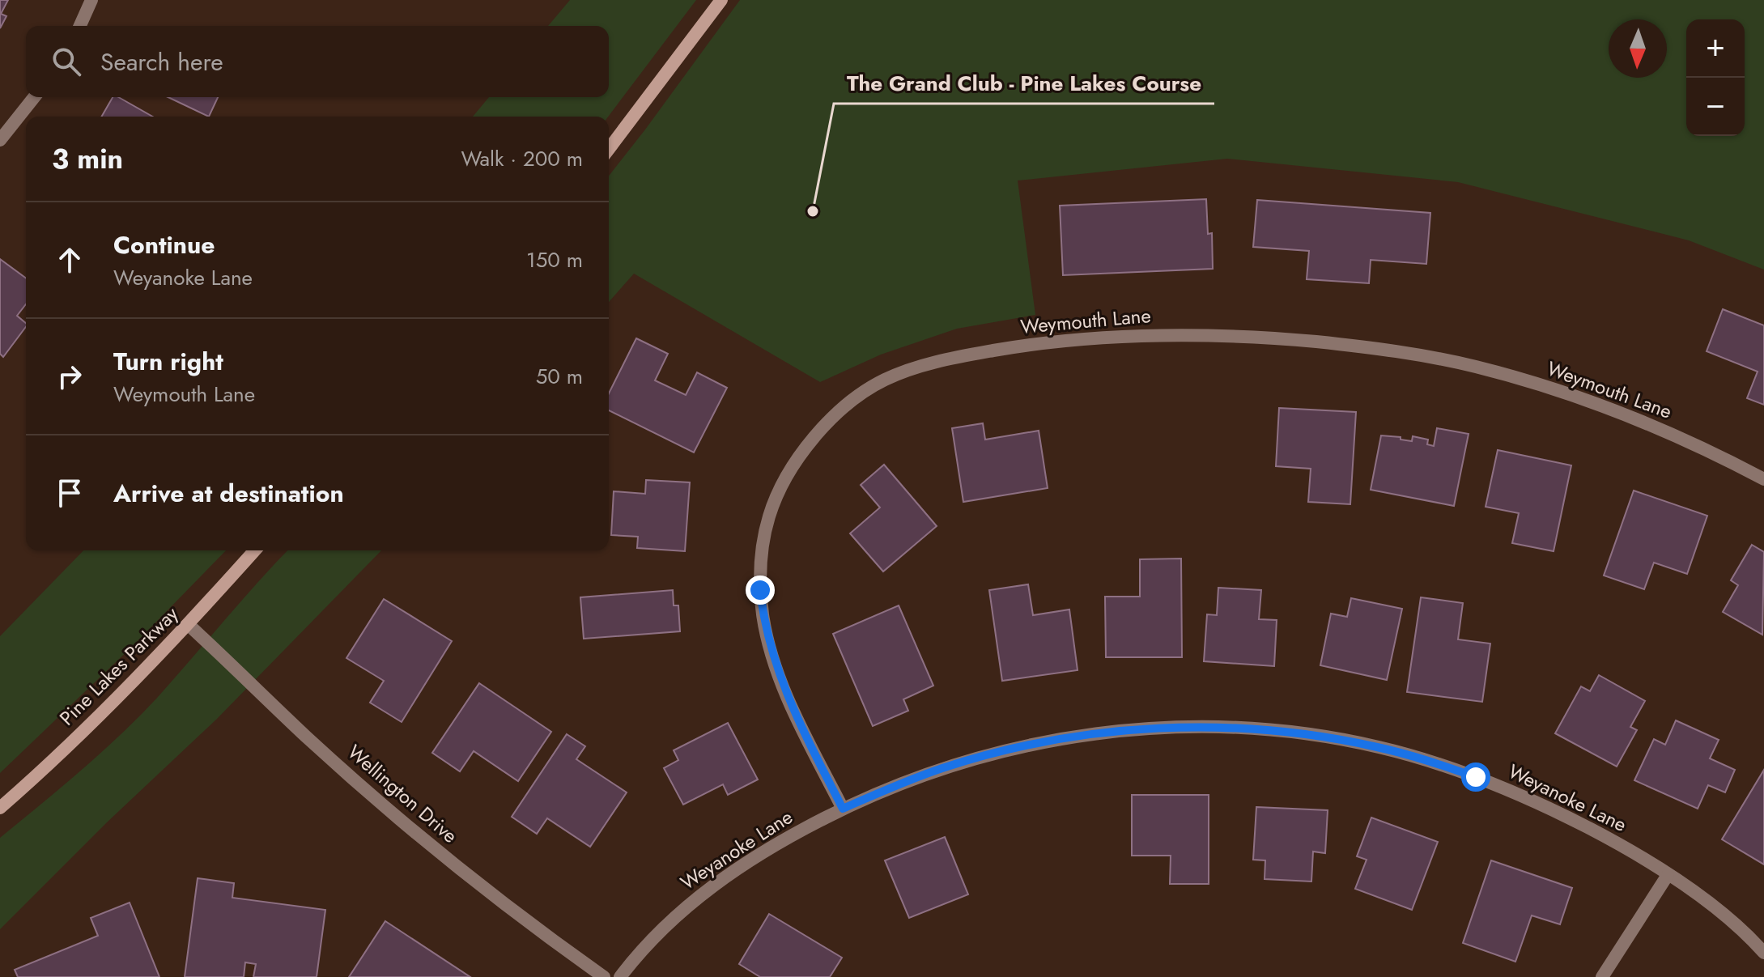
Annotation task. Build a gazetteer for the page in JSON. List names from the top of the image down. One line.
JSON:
{"streets":{"street":["Weymouth Lane","Pine Lakes Parkway","Wellington Drive","Weyanoke Lane"]},"crossings":[["Weymouth Lane","Weyanoke Lane"],["Pine Lakes Parkway","Wellington Drive"]],"places":["The Grand Club - Pine Lakes Course"],"north":"bottom","page":{"map_buttons":["+","−"],"search":"Search here","heading":["3 min","Walk · 200 m"],"list":[["Continue","Weyanoke Lane","150 m"],["Turn right","Weymouth Lane","50 m"],"Arrive at destination"]}}
